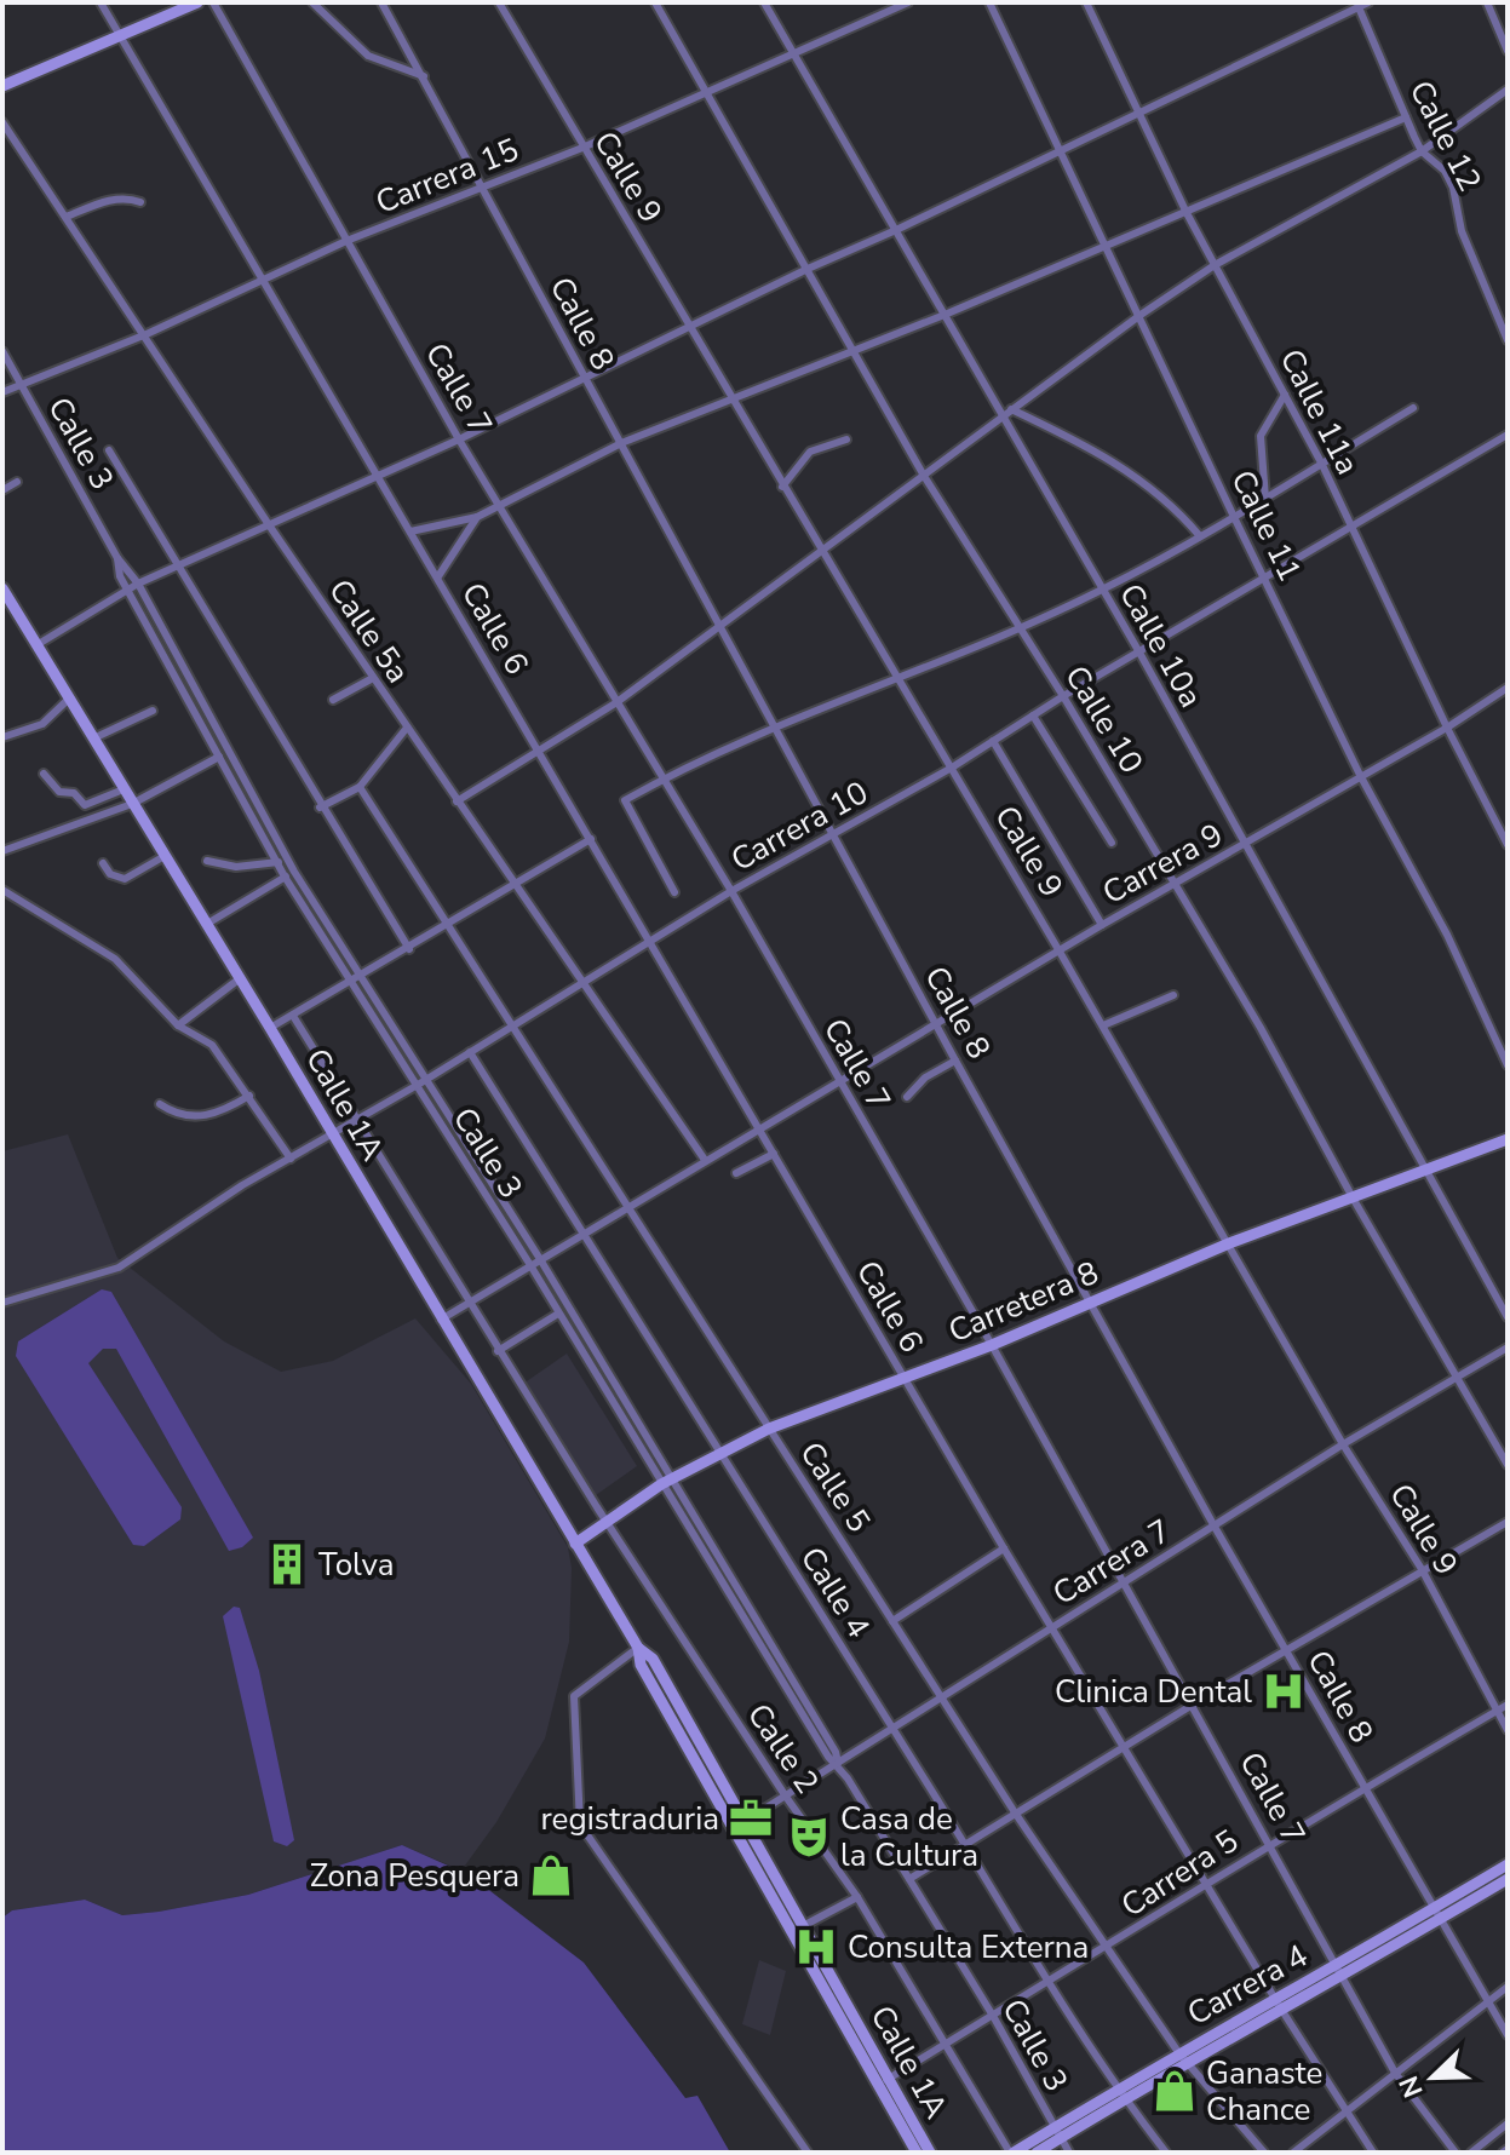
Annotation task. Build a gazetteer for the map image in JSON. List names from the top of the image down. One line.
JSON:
{"streets":{"street":["Calle 12","Carrera 15","Calle 9","Calle 8","Calle 7","Calle 11a","Calle 3","Calle 11","Calle 6","Calle 5a","Calle 10a","Calle 10","Carrera 10","Carrera 9","Calle 1A","Carretera 8","Calle 5","Carrera 7","Calle 4","Calle 2","Carrera 5","Carrera 4"]},"crossings":[["Carrera 15","Calle 9"],["Carrera 15","Calle 8"],["Carrera 15","Calle 7"],["Carrera 15","Calle 3"],["Carrera 15","Calle 6"],["Carrera 15","Calle 5a"],["Carrera 15","Calle 10a"],["Carrera 15","Calle 10"],["Calle 9","Carrera 10"],["Calle 9","Carrera 9"],["Calle 9","Carretera 8"],["Calle 9","Carrera 7"],["Calle 9","Carrera 5"],["Calle 8","Carrera 10"],["Calle 8","Carrera 9"],["Calle 8","Carretera 8"],["Calle 8","Carrera 7"],["Calle 8","Carrera 5"],["Calle 8","Carrera 4"],["Calle 7","Carrera 10"],["Calle 7","Carrera 9"],["Calle 7","Carretera 8"],["Calle 7","Carrera 7"],["Calle 7","Carrera 5"],["Calle 7","Carrera 4"],["Calle 11a","Carrera 10"],["Calle 11a","Carrera 9"],["Calle 3","Carrera 10"],["Calle 3","Carrera 9"],["Calle 3","Carretera 8"],["Calle 3","Carrera 7"],["Calle 3","Carrera 5"],["Calle 3","Carrera 4"],["Calle 11","Carrera 10"],["Calle 11","Carrera 9"],["Calle 6","Carrera 10"],["Calle 6","Carrera 9"],["Calle 6","Carretera 8"],["Calle 6","Carrera 7"],["Calle 6","Carrera 5"],["Calle 6","Carrera 4"],["Calle 5a","Carrera 10"],["Calle 5a","Carrera 9"],["Calle 10a","Carrera 10"],["Calle 10a","Carrera 9"],["Calle 10a","Carretera 8"],["Calle 10","Carrera 10"],["Calle 10","Carrera 9"],["Calle 10","Carretera 8"],["Calle 10","Carrera 7"],["Carrera 10","Calle 1A"],["Carrera 10","Calle 5"],["Carrera 10","Calle 4"],["Carrera 10","Calle 2"],["Carrera 9","Calle 1A"],["Carrera 9","Calle 5"],["Carrera 9","Calle 4"],["Carrera 9","Calle 2"],["Calle 1A","Carretera 8"],["Calle 1A","Carrera 7"],["Calle 1A","Carrera 5"],["Carretera 8","Calle 5"],["Carretera 8","Calle 4"],["Carretera 8","Calle 2"],["Calle 5","Carrera 7"],["Calle 5","Carrera 5"],["Calle 5","Carrera 4"],["Carrera 7","Calle 4"],["Carrera 7","Calle 2"],["Calle 4","Carrera 5"],["Calle 4","Carrera 4"],["Calle 2","Carrera 5"],["Calle 2","Carrera 4"]],"places":{"building":["Tolva"],"hospital":["Clinica Dental","Consulta Externa"],"office":["registraduria"],"theatre":["Casa de la Cultura"],"shop":["Zona Pesquera","Ganaste Chance"]},"north":"bottom left"}
